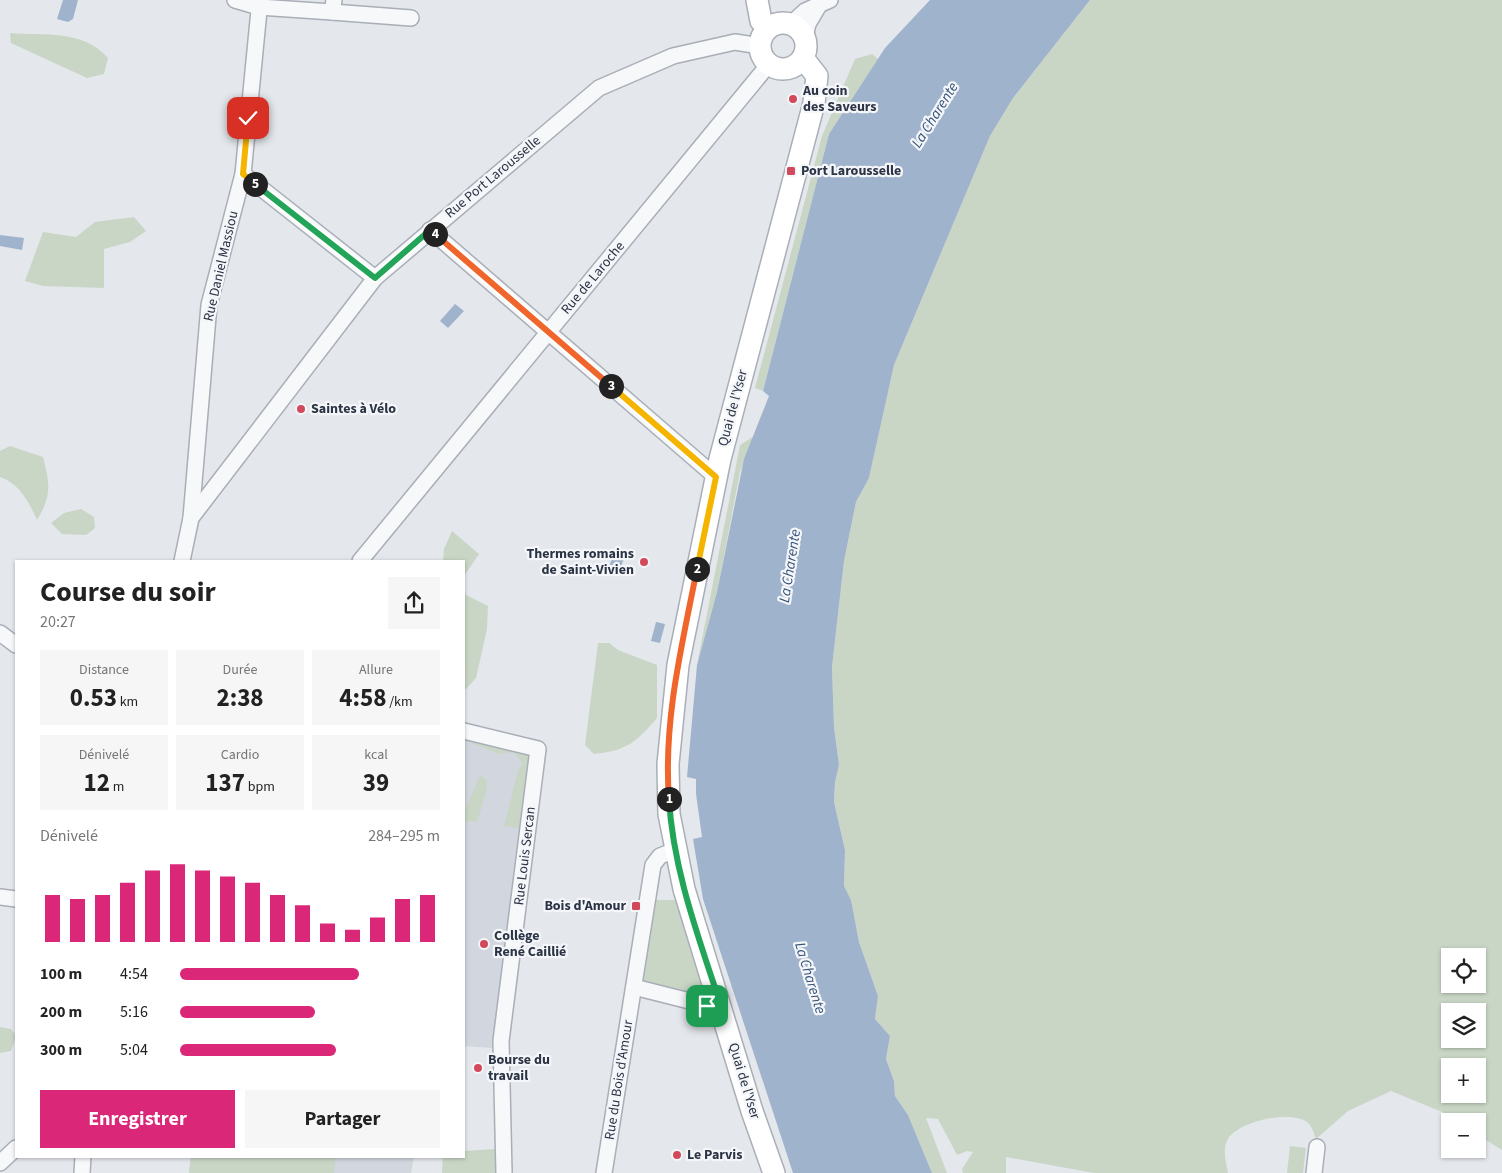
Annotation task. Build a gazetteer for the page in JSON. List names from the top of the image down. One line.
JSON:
{"streets":{"street":["Rue Port Larousselle","Rue Daniel Massiou","Rue de Laroche","Quai de l'Yser","Rue Louis Sercan","Rue du Bois d'Amour"]},"crossings":[["Rue Port Larousselle","Rue Daniel Massiou"],["Rue Port Larousselle","Rue de Laroche"],["Rue Port Larousselle","Quai de l'Yser"],["Rue de Laroche","Quai de l'Yser"],["Quai de l'Yser","Rue du Bois d'Amour"]],"water":["La Charente"],"places":{"other":["Au coin des Saveurs","Saintes à Vélo","Thermes romains de Saint-Vivien","Collège René Caillié","Bourse du travail","Le Parvis"],"transit":["Port Larousselle","Bois d'Amour"]},"page":{"pins":["5","4","3","2","1"],"heading":["Course du soir","20:27"],"stats":[["Distance","0.53 km"],["Durée","2:38"],["Allure","4:58 /km"],["Dénivelé","12 m"],["Cardio","137 bpm"],["kcal","39"]],"chart":["Dénivelé","284–295 m"],"map_buttons":["+","−"],"list":[{"name":"100 m","note":"4:54"},{"name":"200 m","note":"5:16"},{"name":"300 m","note":"5:04"}],"buttons":["Enregistrer","Partager"]}}
